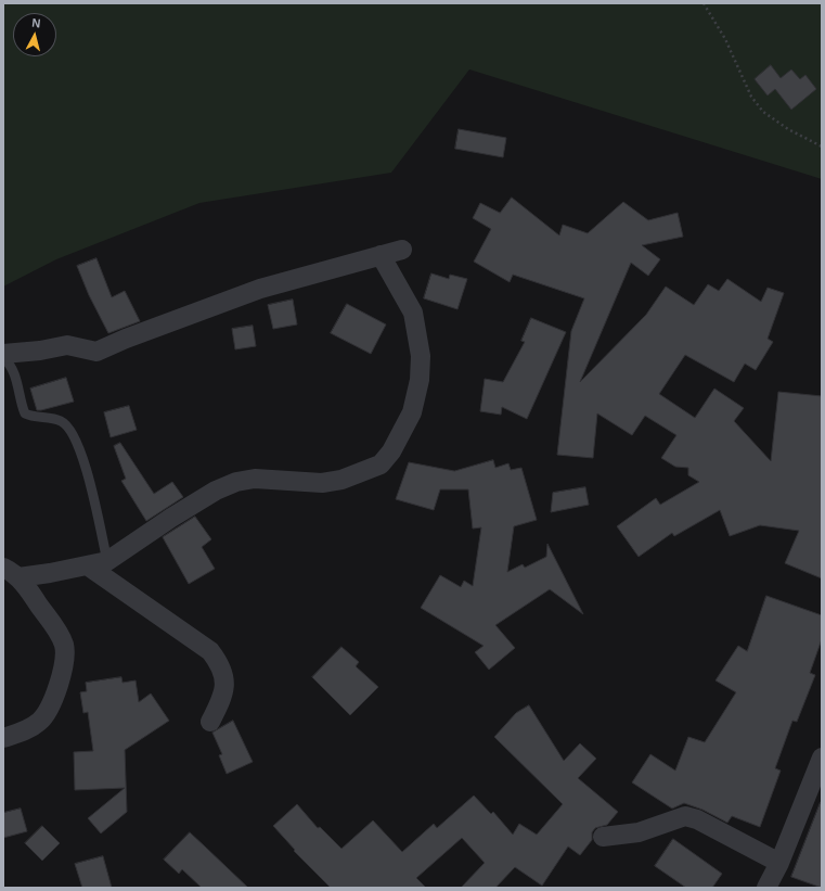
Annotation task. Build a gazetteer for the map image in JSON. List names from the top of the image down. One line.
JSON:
{"north":"top"}
